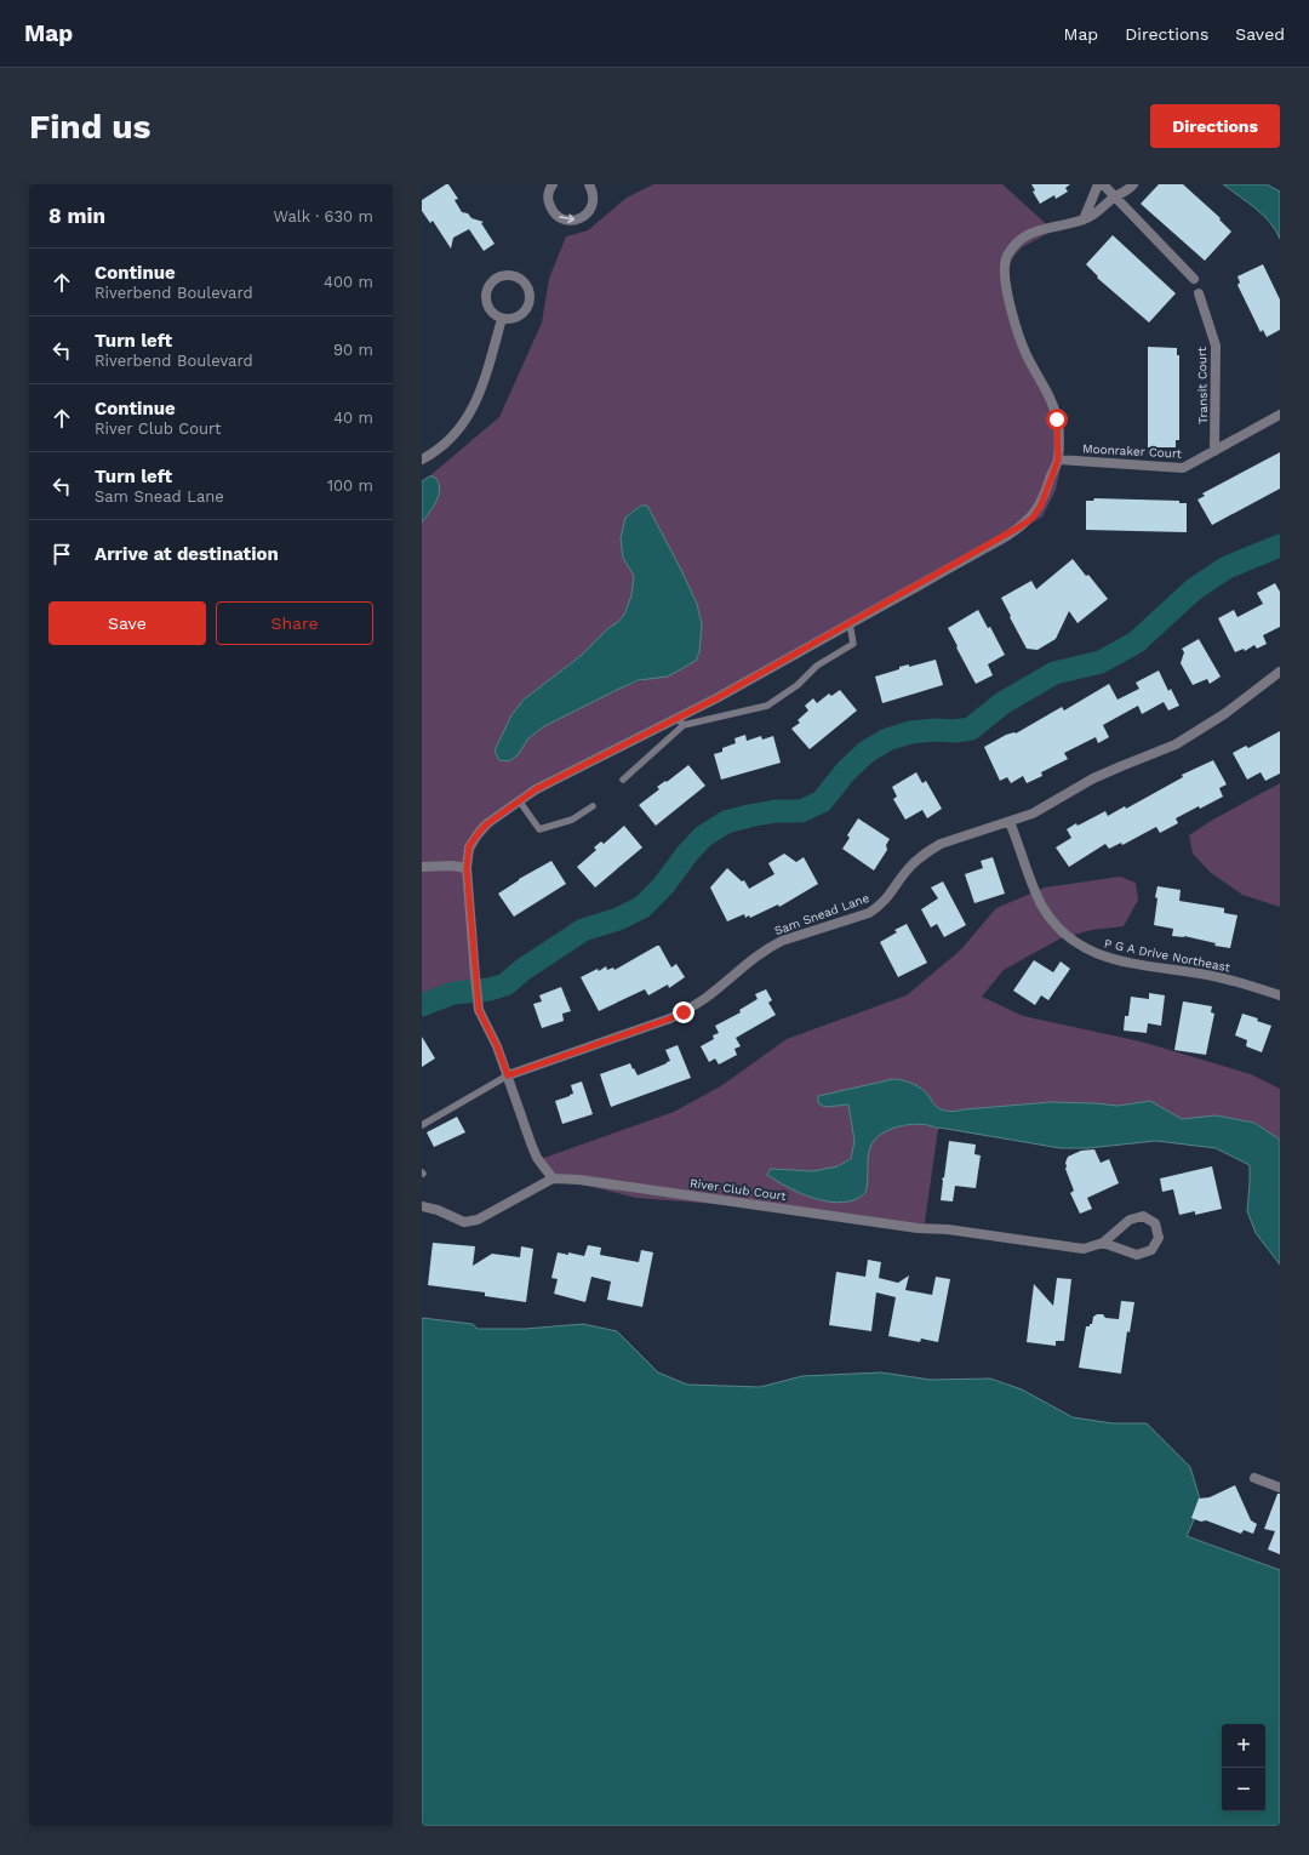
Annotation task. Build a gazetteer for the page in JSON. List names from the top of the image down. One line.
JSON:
{"streets":{"street":["Transit Court","Moonraker Court","Sam Snead Lane","P G A Drive Northeast","River Club Court"]},"crossings":[["Transit Court","Moonraker Court"],["Sam Snead Lane","P G A Drive Northeast"]],"page":{"header":"Map","nav":["Map","Directions","Saved"],"buttons":["Directions",["Save","Share"]],"title":"Find us","heading":["8 min","Walk · 630 m"],"list":[["Continue","Riverbend Boulevard","400 m"],["Turn left","Riverbend Boulevard","90 m"],["Continue","River Club Court","40 m"],["Turn left","Sam Snead Lane","100 m"],"Arrive at destination"],"map_buttons":["+","−"]}}
